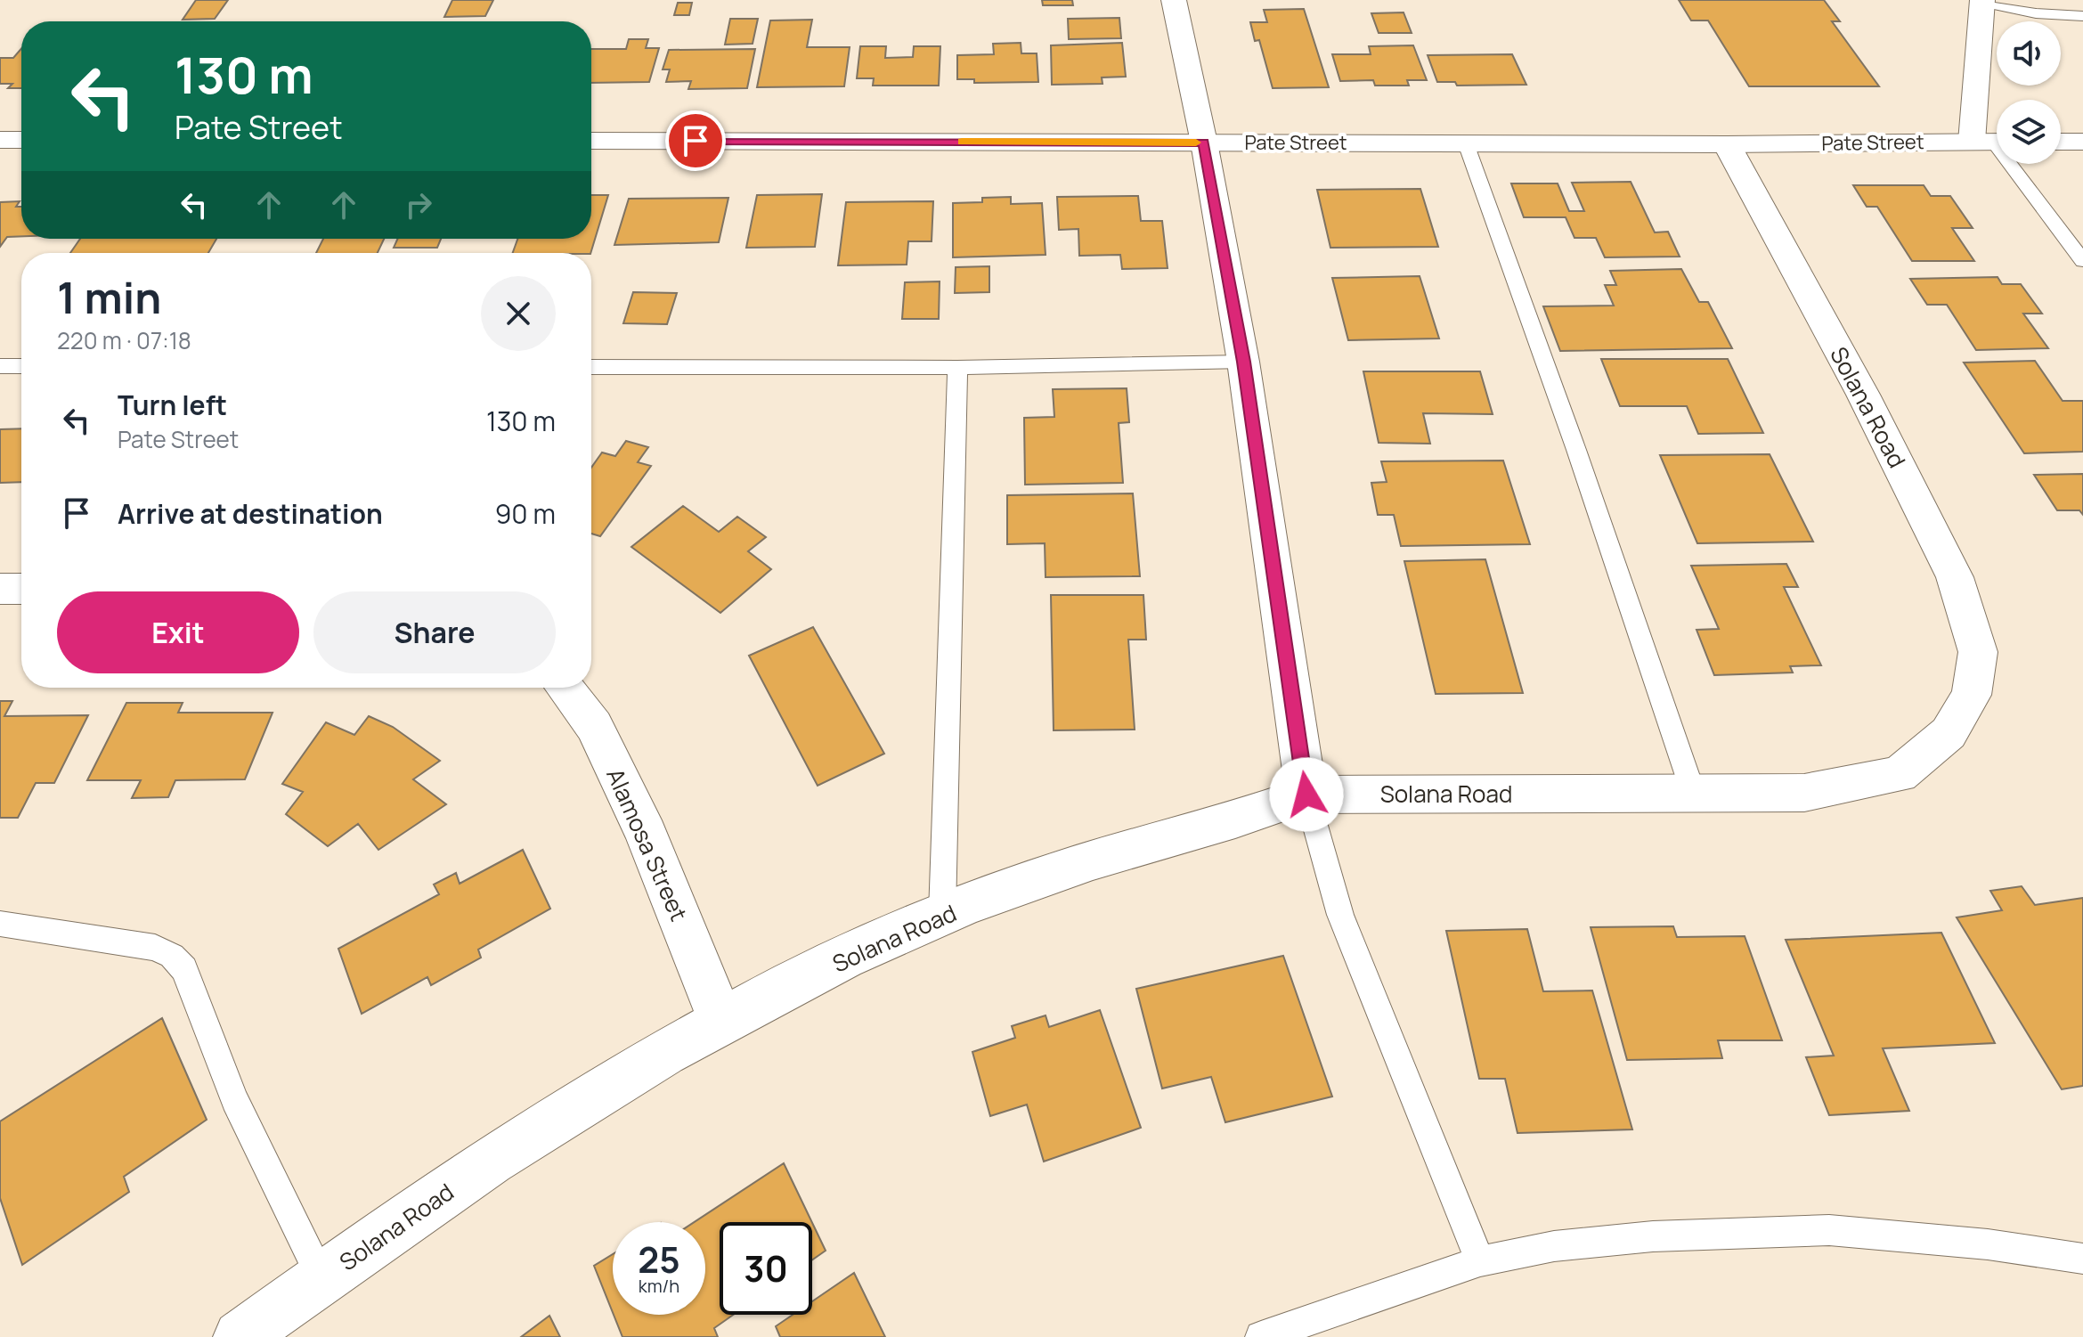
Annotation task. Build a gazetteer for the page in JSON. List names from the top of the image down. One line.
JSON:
{"streets":{"street":["Pate Street","Solana Road","Alamosa Street"]},"crossings":[["Pate Street","Solana Road"],["Solana Road","Alamosa Street"]],"page":{"turn":["130 m","Pate Street"],"heading":["1 min","220 m · 07:18"],"list":[{"name":"Turn left","note":"Pate Street","value":"130 m"},{"name":"Arrive at destination","value":"90 m"}],"buttons":["Exit","Share"],"speed":"25 km/h","limit":"30"}}
